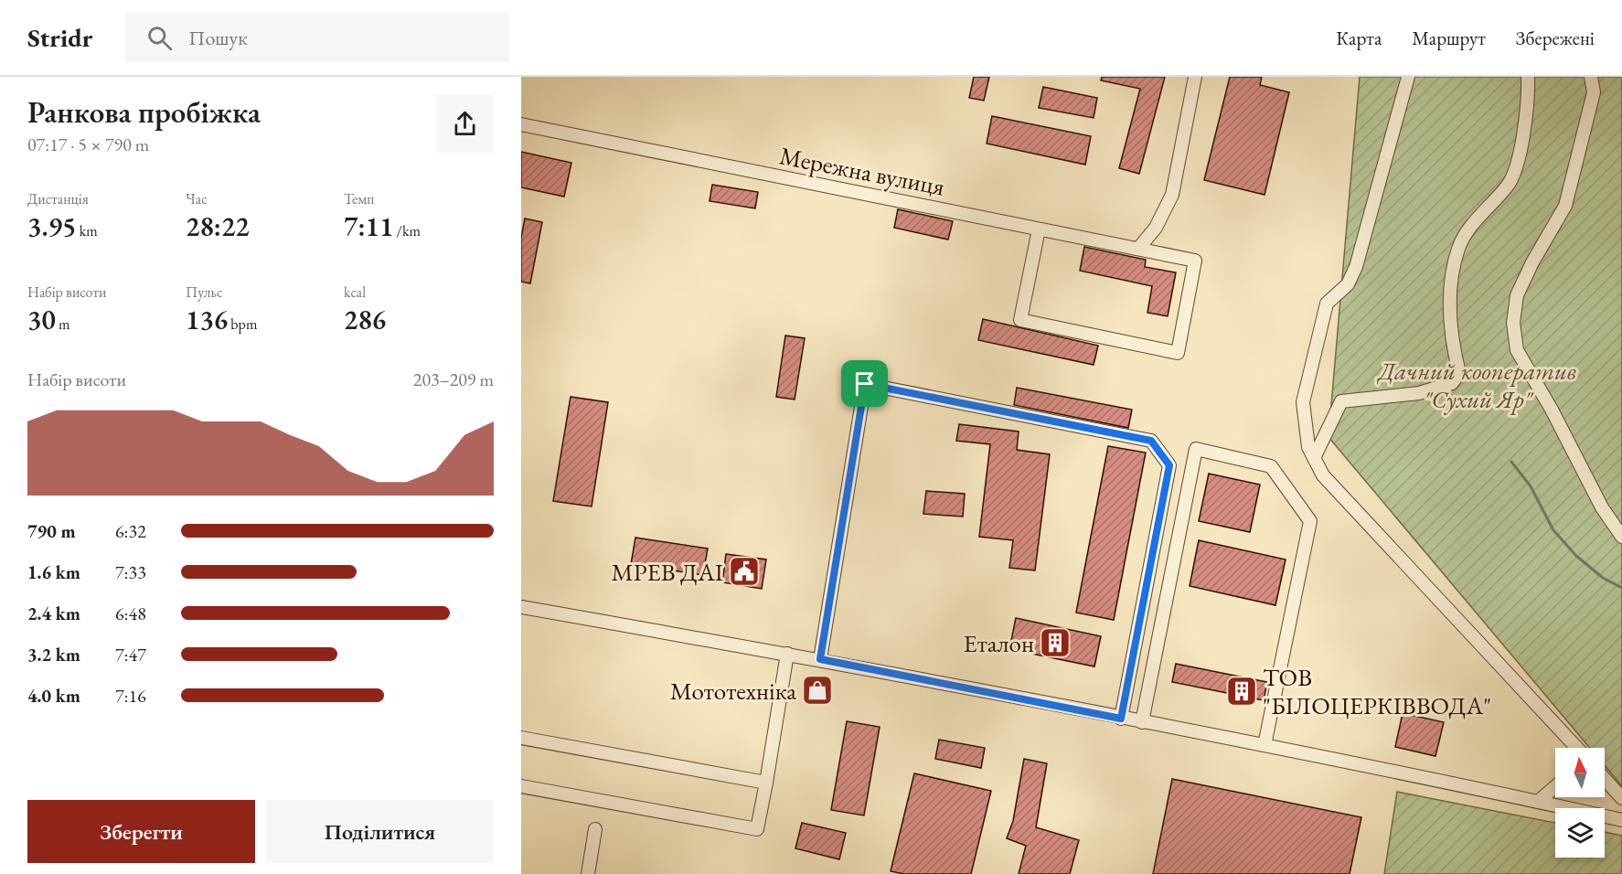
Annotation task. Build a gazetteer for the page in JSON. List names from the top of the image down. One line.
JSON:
{"streets":{"street":["Мережна вулиця"]},"parks":["Дачний кооператив \"Сухий Яр\""],"places":{"public building":["МРЕВ ДАІ"],"building":["Еталон","ТОВ \"БІЛОЦЕРКІВВОДА\""],"shop":["Мототехніка"]},"north":"top","page":{"header":"Stridr","search":"Пошук","nav":["Карта","Маршрут","Збережені"],"heading":["Ранкова пробіжка","07:17 · 5 × 790 m"],"stats":[["Дистанція","3.95 km"],["Час","28:22"],["Темп","7:11 /km"],["Набір висоти","30 m"],["Пульс","136 bpm"],["kcal","286"]],"chart":["Набір висоти","203–209 m"],"list":[{"name":"790 m","note":"6:32"},{"name":"1.6 km","note":"7:33"},{"name":"2.4 km","note":"6:48"},{"name":"3.2 km","note":"7:47"},{"name":"4.0 km","note":"7:16"}],"buttons":["Зберегти","Поділитися"]}}
